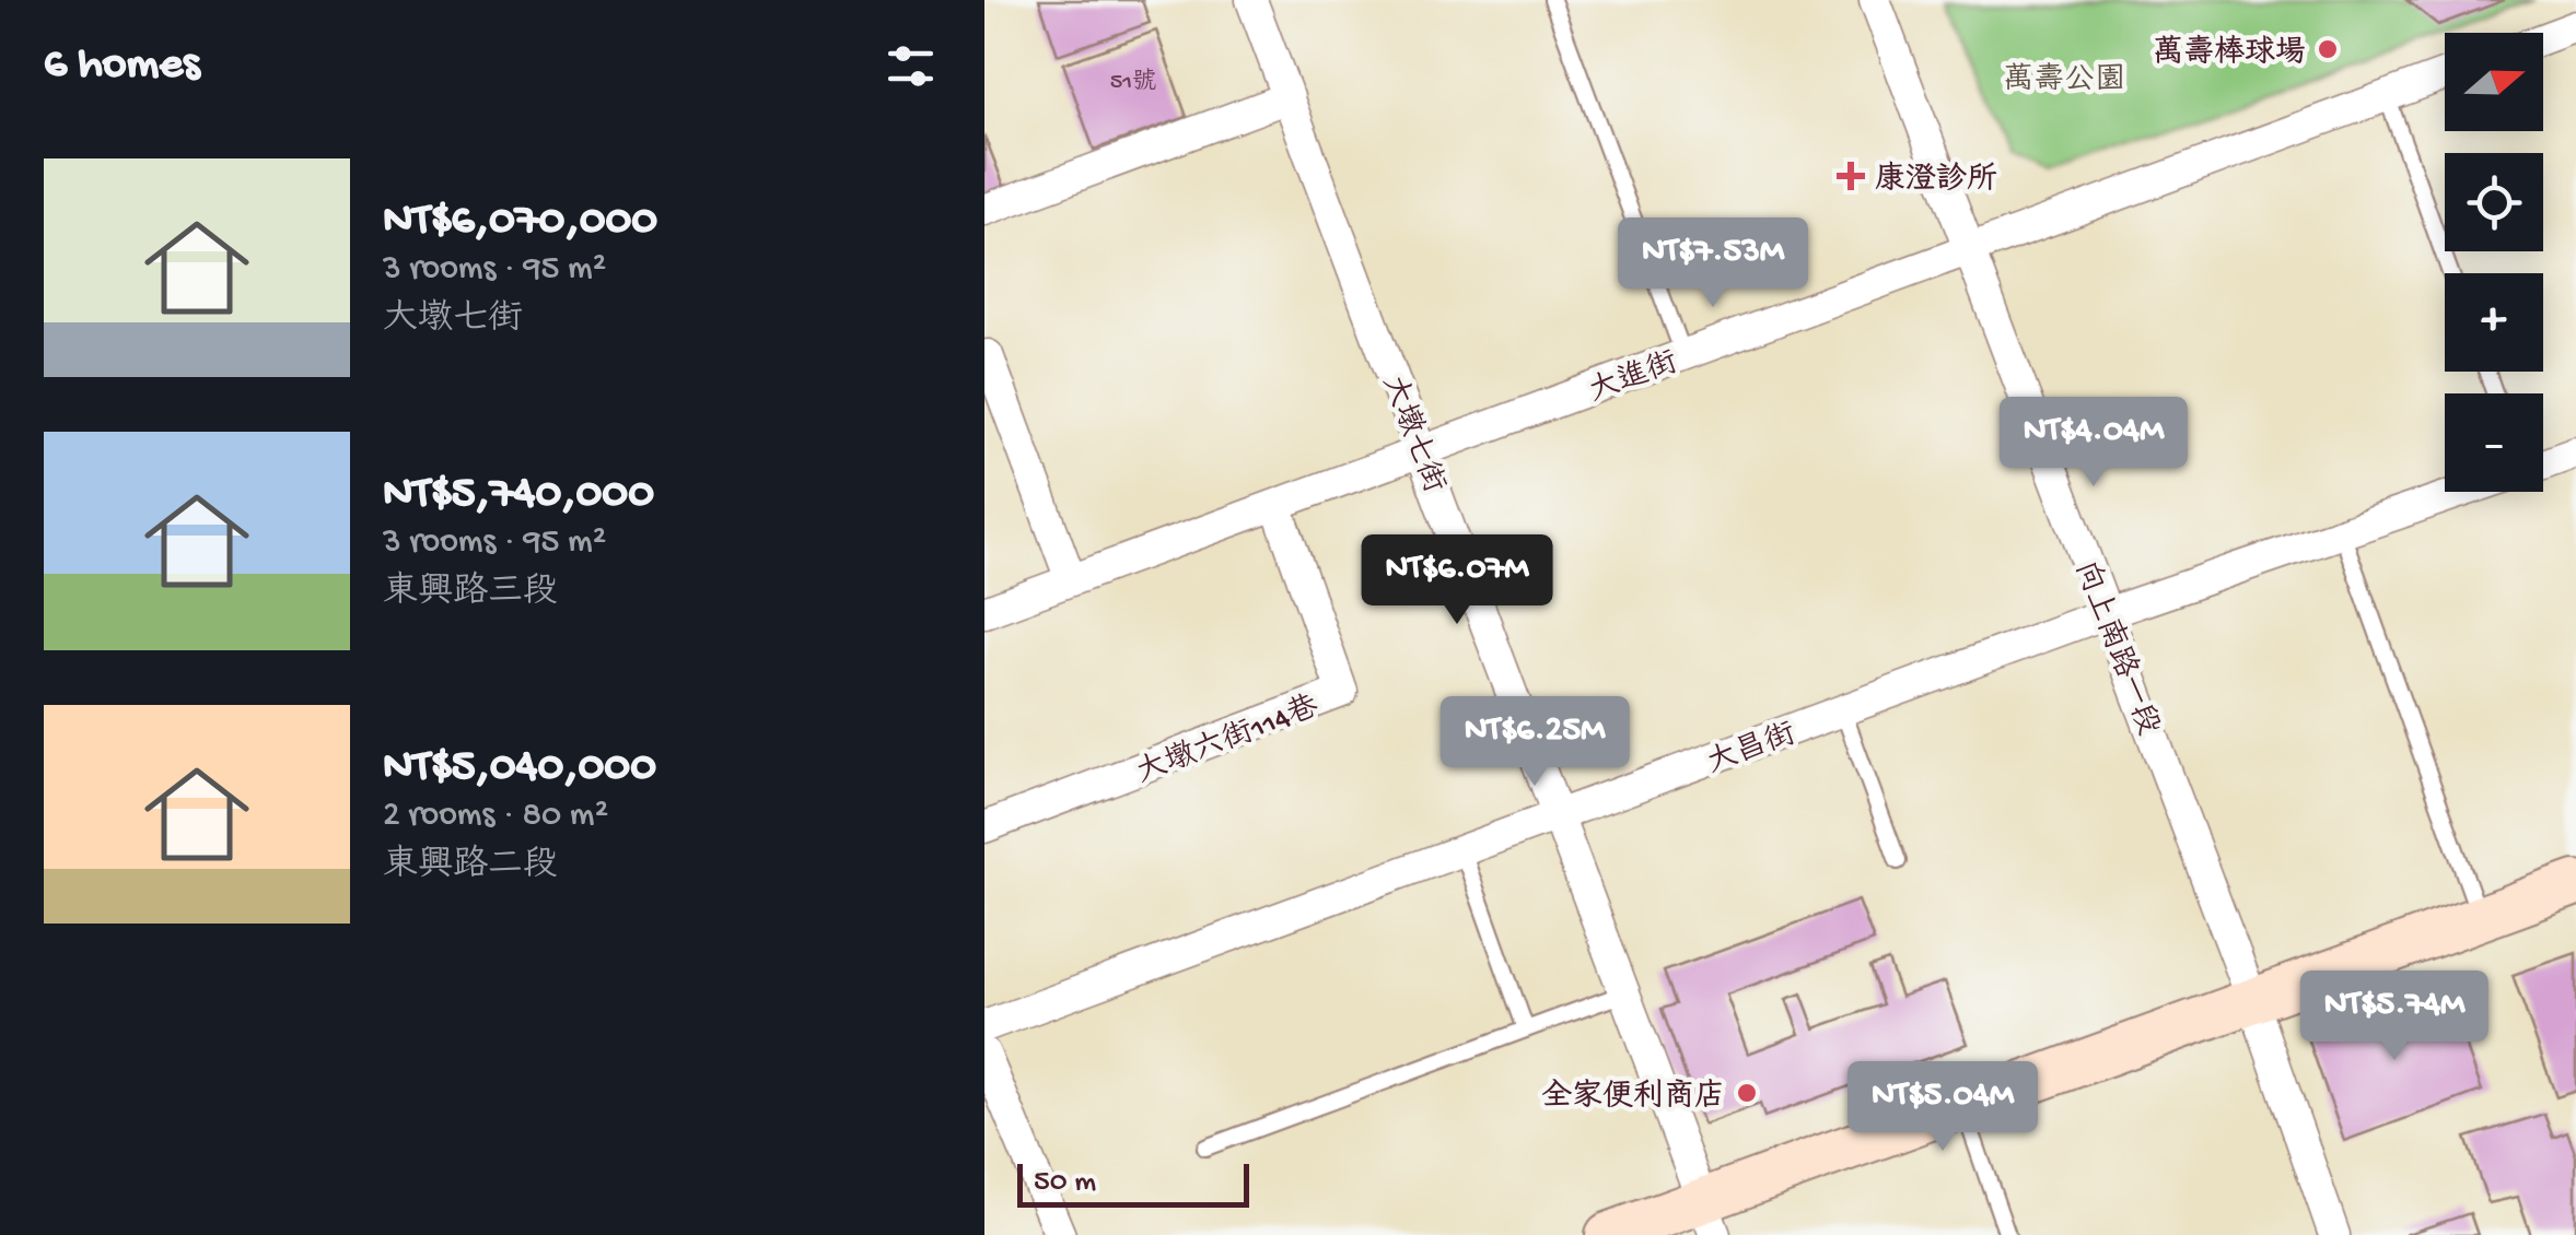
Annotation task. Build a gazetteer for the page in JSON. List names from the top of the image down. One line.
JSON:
{"streets":{"street":["大進街","大墩七街","向上南路一段","大墩六街114巷","大昌街"]},"crossings":[["大進街","大墩七街"],["大進街","向上南路一段"],["大進街","大墩六街114巷"],["大墩七街","大昌街"],["向上南路一段","大昌街"]],"parks":["萬壽公園"],"places":{"other":["萬壽棒球場","全家便利商店"],"health":["康澄診所"]},"house_numbers":["51號"],"scale_bar":"50 m","north":"right","page":{"heading":"6 homes","map_buttons":["+","−"],"list":[{"name":"NT$6,070,000","note":"3 rooms · 95 m² · 大墩七街"},{"name":"NT$5,740,000","note":"3 rooms · 95 m² · 東興路三段"},{"name":"NT$5,040,000","note":"2 rooms · 80 m² · 東興路二段"}],"price":["NT$7.53M","NT$4.04M","NT$6.07M","NT$6.25M","NT$5.74M","NT$5.04M"],"scale":"50 m"}}
